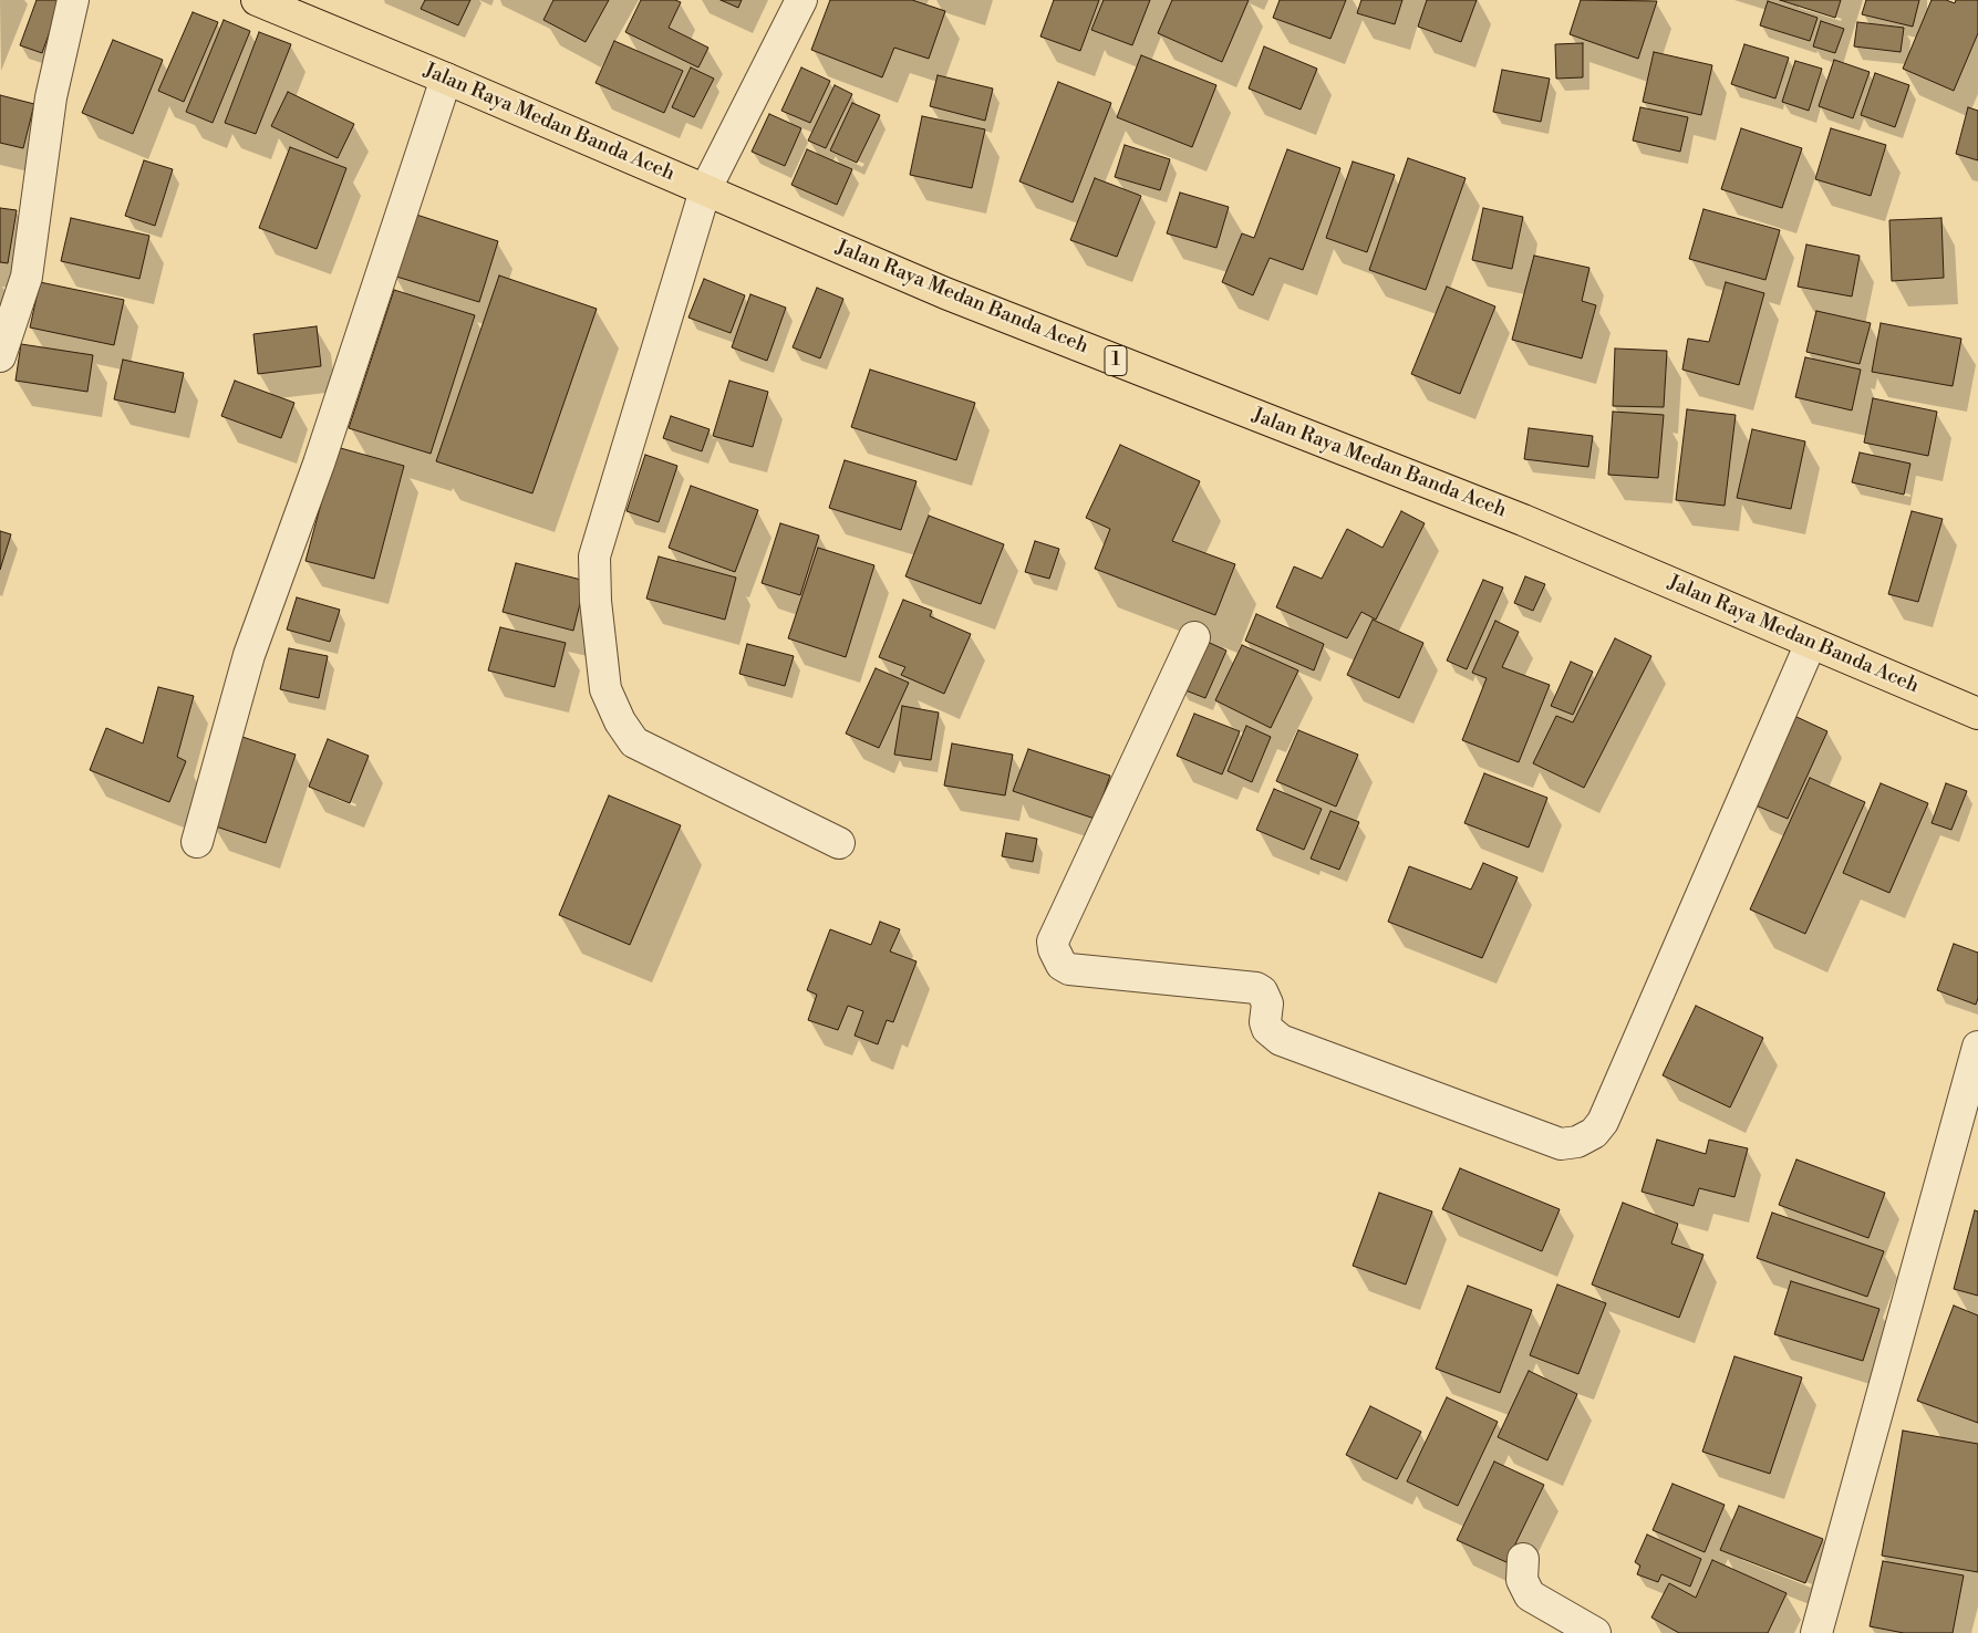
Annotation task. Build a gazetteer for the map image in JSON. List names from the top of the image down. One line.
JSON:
{"streets":{"highway":["Jalan Raya Medan Banda Aceh","1"]}}
